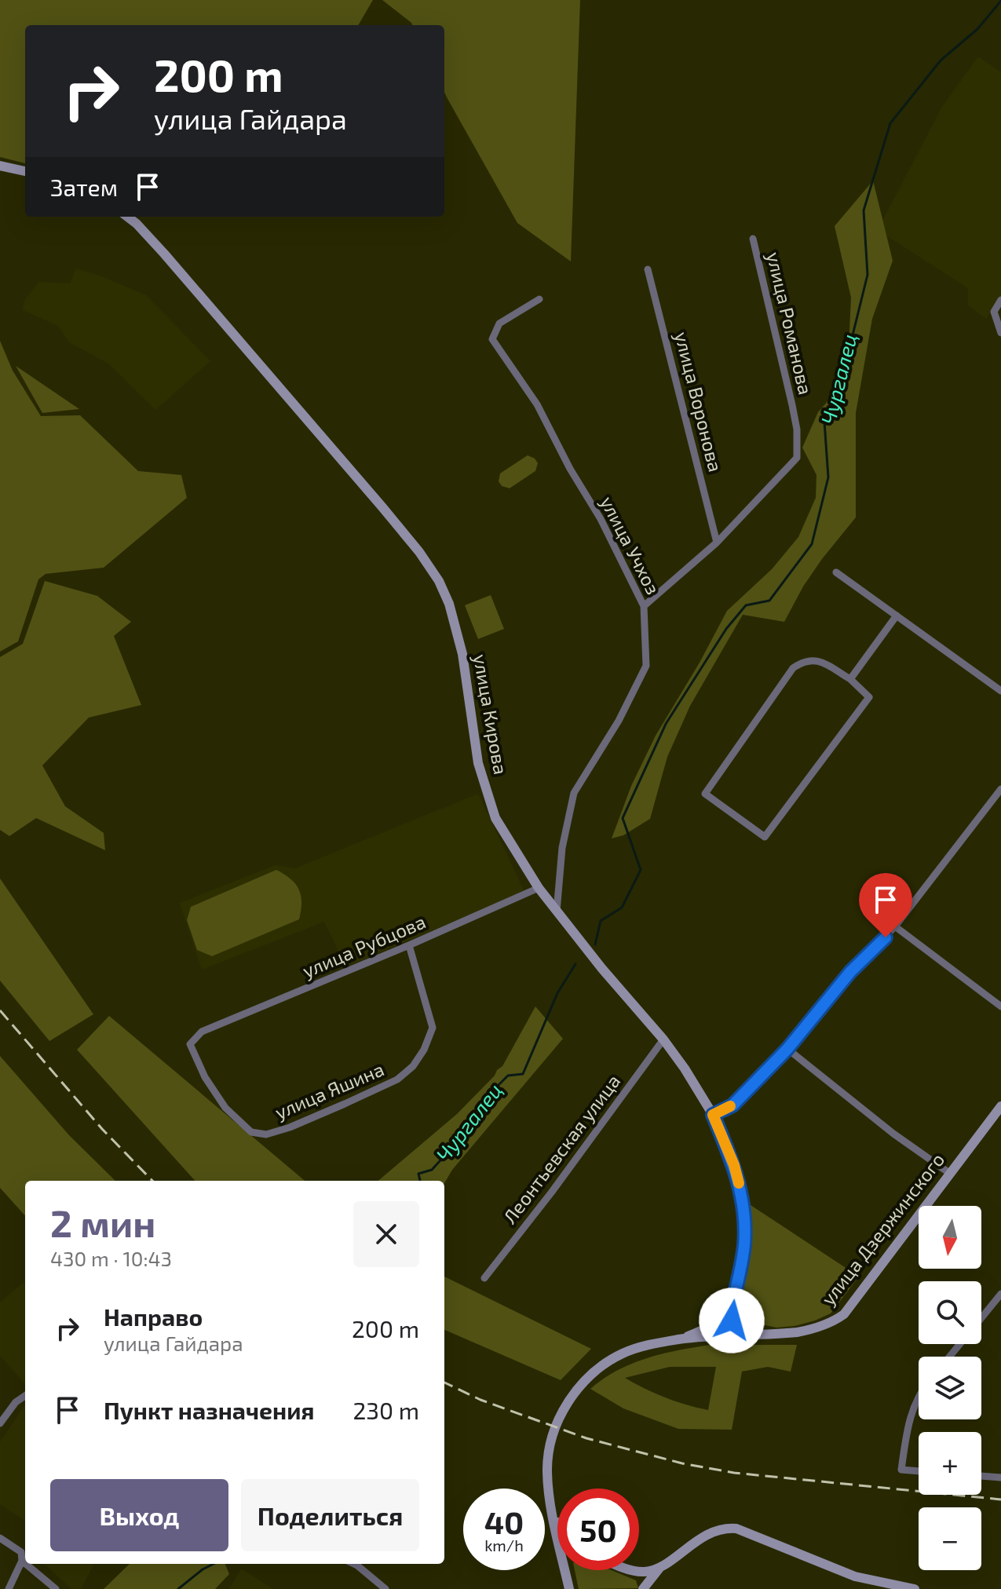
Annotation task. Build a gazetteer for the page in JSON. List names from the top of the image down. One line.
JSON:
{"streets":{"main road":["улица Кирова","улица Дзержинского"],"street":["улица Романова","улица Воронова","улица Учхоз","улица Рубцова","улица Яшина","Леонтьевская улица"]},"crossings":[["улица Романова","улица Воронова"],["улица Учхоз","улица Кирова"],["улица Кирова","улица Рубцова"],["улица Кирова","Леонтьевская улица"],["улица Кирова","улица Дзержинского"],["улица Рубцова","улица Яшина"]],"water":["Чургалец"],"north":"bottom","page":{"turn":["200 m","улица Гайдара"],"then":"Затем","heading":["2 мин","430 m · 10:43"],"map_buttons":["+","−"],"list":[{"name":"Направо","note":"улица Гайдара","value":"200 m"},{"name":"Пункт назначения","value":"230 m"}],"buttons":["Выход","Поделиться"],"speed":"40 km/h","limit":"50"}}
